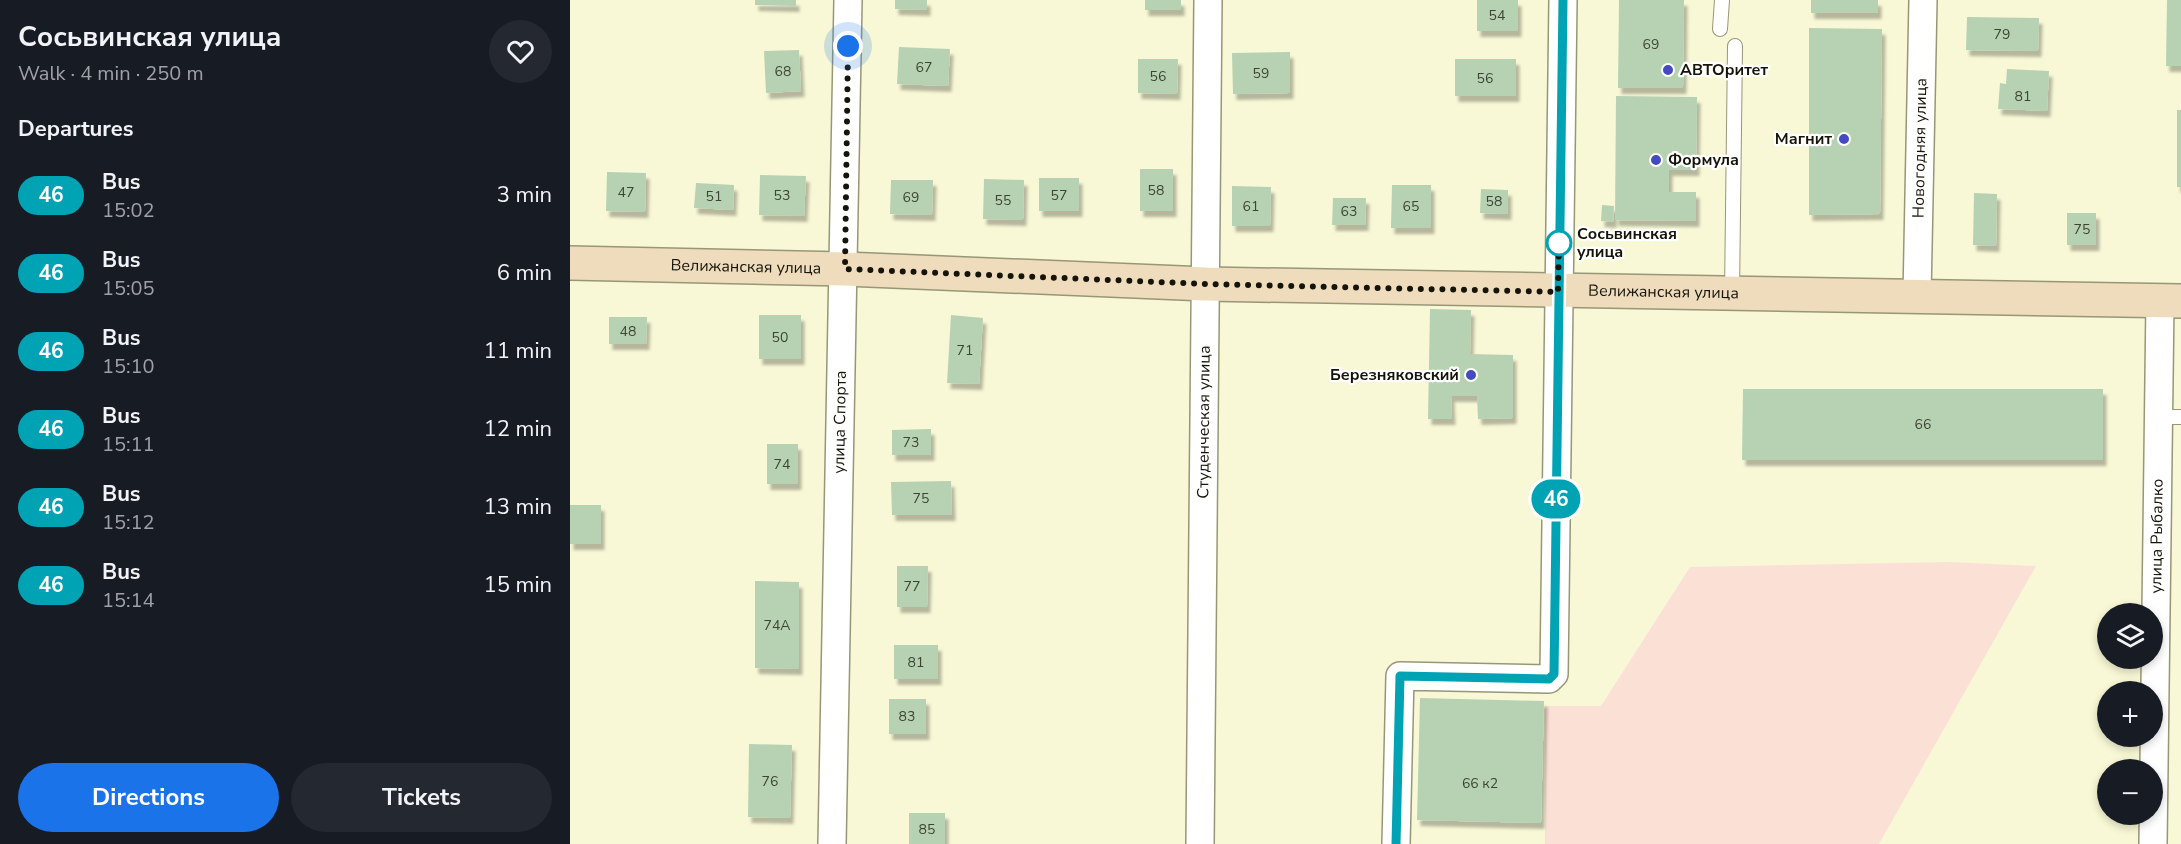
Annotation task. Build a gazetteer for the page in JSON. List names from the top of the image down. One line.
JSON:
{"streets":{"street":["Новогодняя улица","Велижанская улица","улица Спорта","Студенческая улица","улица Рыбалко"]},"crossings":[["Новогодняя улица","Велижанская улица"],["Велижанская улица","улица Спорта"],["Велижанская улица","Студенческая улица"],["Велижанская улица","улица Рыбалко"]],"places":["АВТОритет","Магнит","Формула","Сосьвинская улица","Березняковский"],"lines":["bus line 46"],"house_numbers":["54","79","69","67","68","59","56","56","81","58","47","53","57","51","69","55","58","61","65","63","75","48","50","71","66","73","74","75","77","74А","81","83","76","66 к2","85"],"page":{"heading":[["Сосьвинская улица","Walk · 4 min · 250 m"],"Departures"],"on_map":"46","list":[{"mark":"46","name":"Bus","note":"15:02","value":"3 min"},{"mark":"46","name":"Bus","note":"15:05","value":"6 min"},{"mark":"46","name":"Bus","note":"15:10","value":"11 min"},{"mark":"46","name":"Bus","note":"15:11","value":"12 min"},{"mark":"46","name":"Bus","note":"15:12","value":"13 min"},{"mark":"46","name":"Bus","note":"15:14","value":"15 min"}],"map_buttons":["+","−"],"buttons":["Directions","Tickets"]}}
